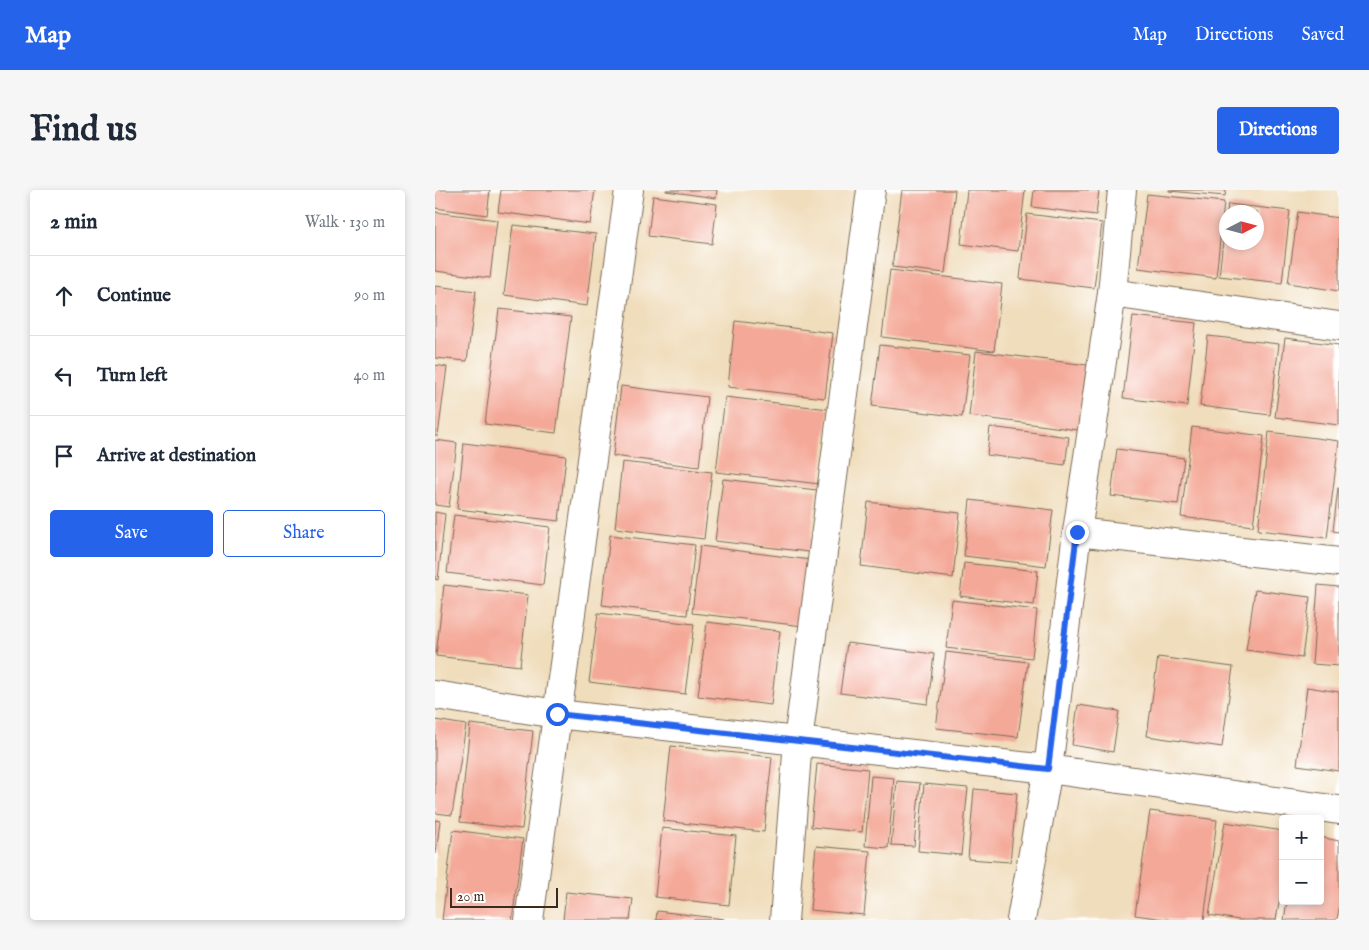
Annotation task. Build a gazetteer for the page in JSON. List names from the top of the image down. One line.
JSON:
{"scale_bar":"20 m","north":"right","page":{"header":"Map","nav":["Map","Directions","Saved"],"buttons":["Directions",["Save","Share"]],"title":"Find us","heading":["2 min","Walk · 130 m"],"list":[["Continue","90 m"],["Turn left","40 m"],"Arrive at destination"],"map_buttons":["+","−"],"scale":"20 m"}}
